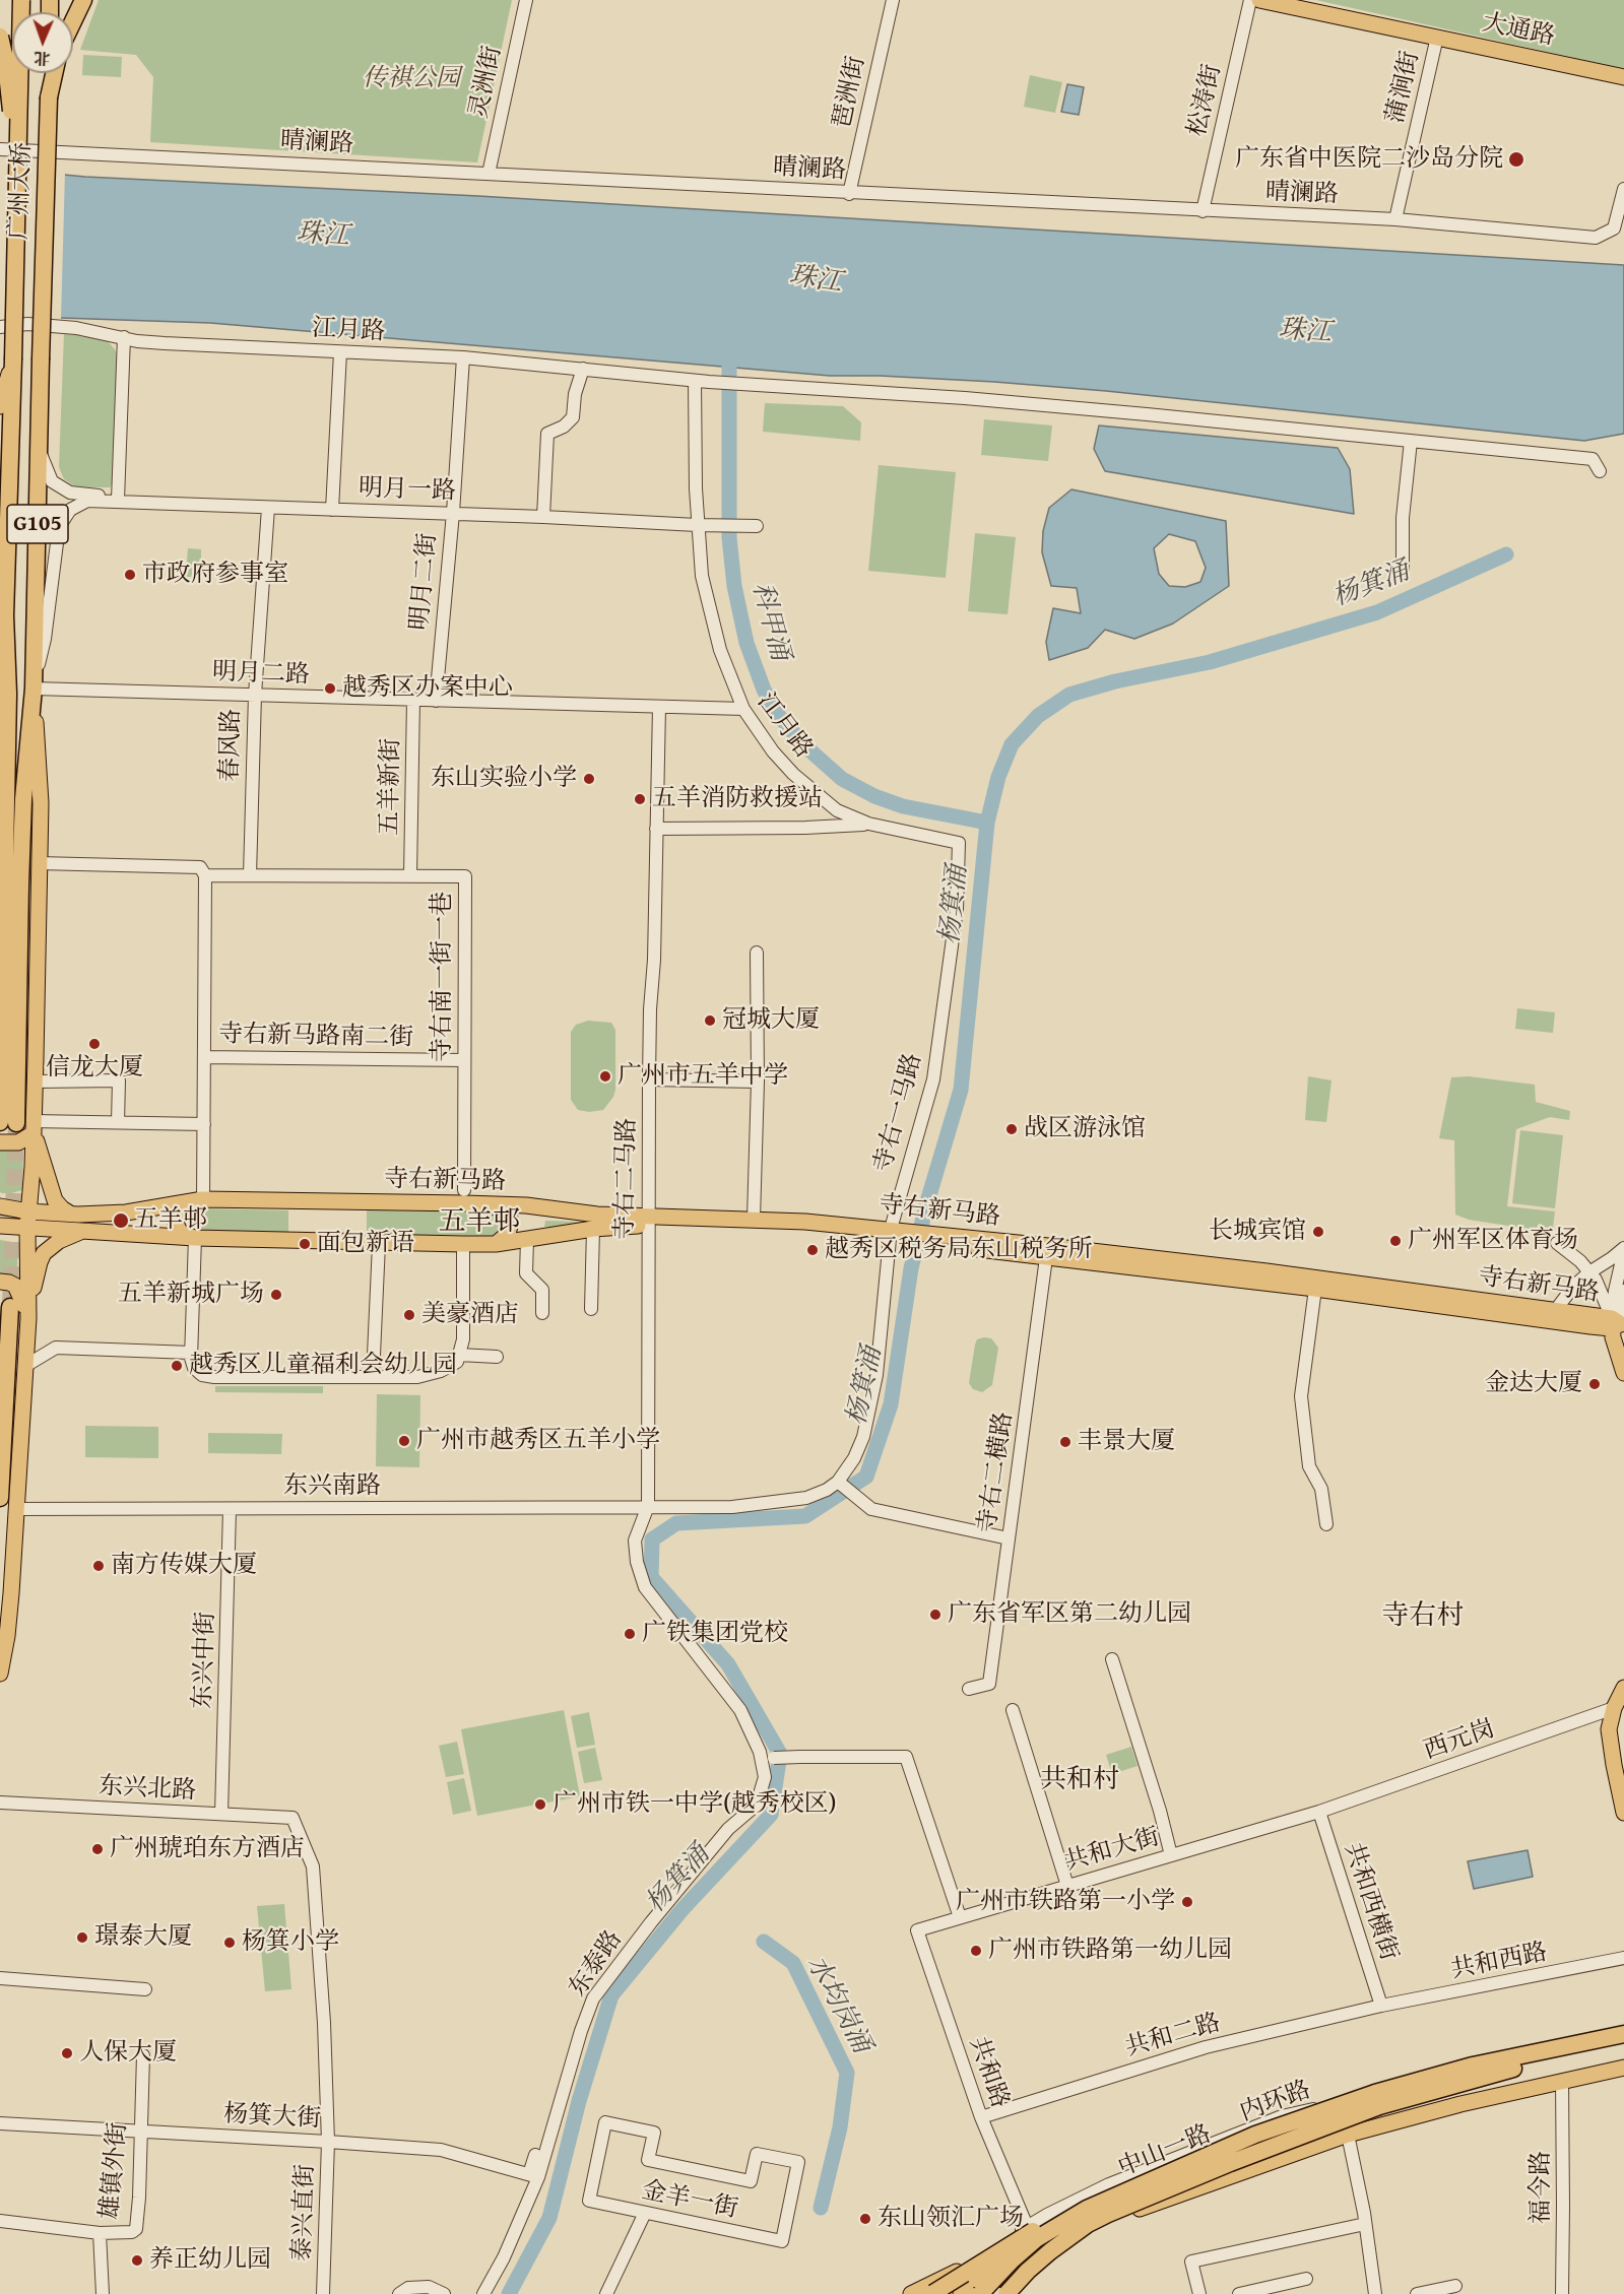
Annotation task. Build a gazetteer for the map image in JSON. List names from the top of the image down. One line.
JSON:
{"streets":{"highway":["广州大桥","G105","内环路"],"main road":["大通路","寺右新马路","中山一路"],"street":["灵洲街","蒲涧街","琶洲街","松涛街","晴澜路","江月路","明月一路","明月二街","明月二路","春风路","五羊新街","寺右南一街一巷","寺右新马路南二街","寺右一马路","寺右二马路","寺右二横路","东兴南路","东兴中街","西元岗","东兴北路","共和大街","共和西横街","共和西路","东泰路","共和二路","共和路","杨箕大街","雄镇外街","福今路","金羊一街","泰兴直街"]},"crossings":[["大通路","蒲涧街"],["灵洲街","晴澜路"],["蒲涧街","晴澜路"],["琶洲街","晴澜路"],["松涛街","晴澜路"],["广州大桥","明月一路"],["广州大桥","G105"],["江月路","明月一路"],["江月路","明月二街"],["江月路","明月二路"],["江月路","寺右一马路"],["明月一路","G105"],["明月一路","明月二街"],["明月一路","明月二路"],["明月一路","春风路"],["G105","明月二路"],["明月二街","明月二路"],["明月二路","春风路"],["明月二路","五羊新街"],["明月二路","寺右二马路"],["春风路","寺右南一街一巷"],["五羊新街","寺右南一街一巷"],["寺右南一街一巷","寺右新马路南二街"],["寺右一马路","寺右二马路"],["寺右一马路","寺右新马路"],["寺右一马路","东兴南路"],["寺右一马路","东泰路"],["寺右二马路","寺右新马路"],["寺右二马路","东兴南路"],["寺右二马路","东泰路"],["寺右新马路","寺右二横路"],["东兴南路","东兴中街"],["东兴南路","东泰路"],["东兴中街","东兴北路"],["西元岗","共和大街"],["西元岗","共和西横街"],["东兴北路","泰兴直街"],["共和大街","共和西横街"],["共和大街","共和路"],["共和西横街","共和西路"],["共和西横街","共和二路"],["共和西路","共和二路"],["东泰路","杨箕大街"],["共和二路","共和路"],["内环路","中山一路"],["杨箕大街","雄镇外街"],["杨箕大街","泰兴直街"],["中山一路","福今路"]],"districts":["五羊邨","寺右村","共和村"],"water":["珠江","杨箕涌","科甲涌","水均岗涌"],"parks":["传祺公园"],"places":["广东省中医院二沙岛分院","市政府参事室","越秀区办案中心","东山实验小学","五羊消防救援站","冠城大厦","信龙大厦","广州市五羊中学","战区游泳馆","五羊邨","长城宾馆","广州军区体育场","面包新语","越秀区税务局东山税务所","五羊新城广场","美豪酒店","越秀区儿童福利会幼儿园","金达大厦","广州市越秀区五羊小学","丰景大厦","南方传媒大厦","广东省军区第二幼儿园","广铁集团党校","广州市铁一中学(越秀校区)","广州琥珀东方酒店","广州市铁路第一小学","璟泰大厦","杨箕小学","广州市铁路第一幼儿园","人保大厦","东山领汇广场","养正幼儿园"],"north":"bottom"}
